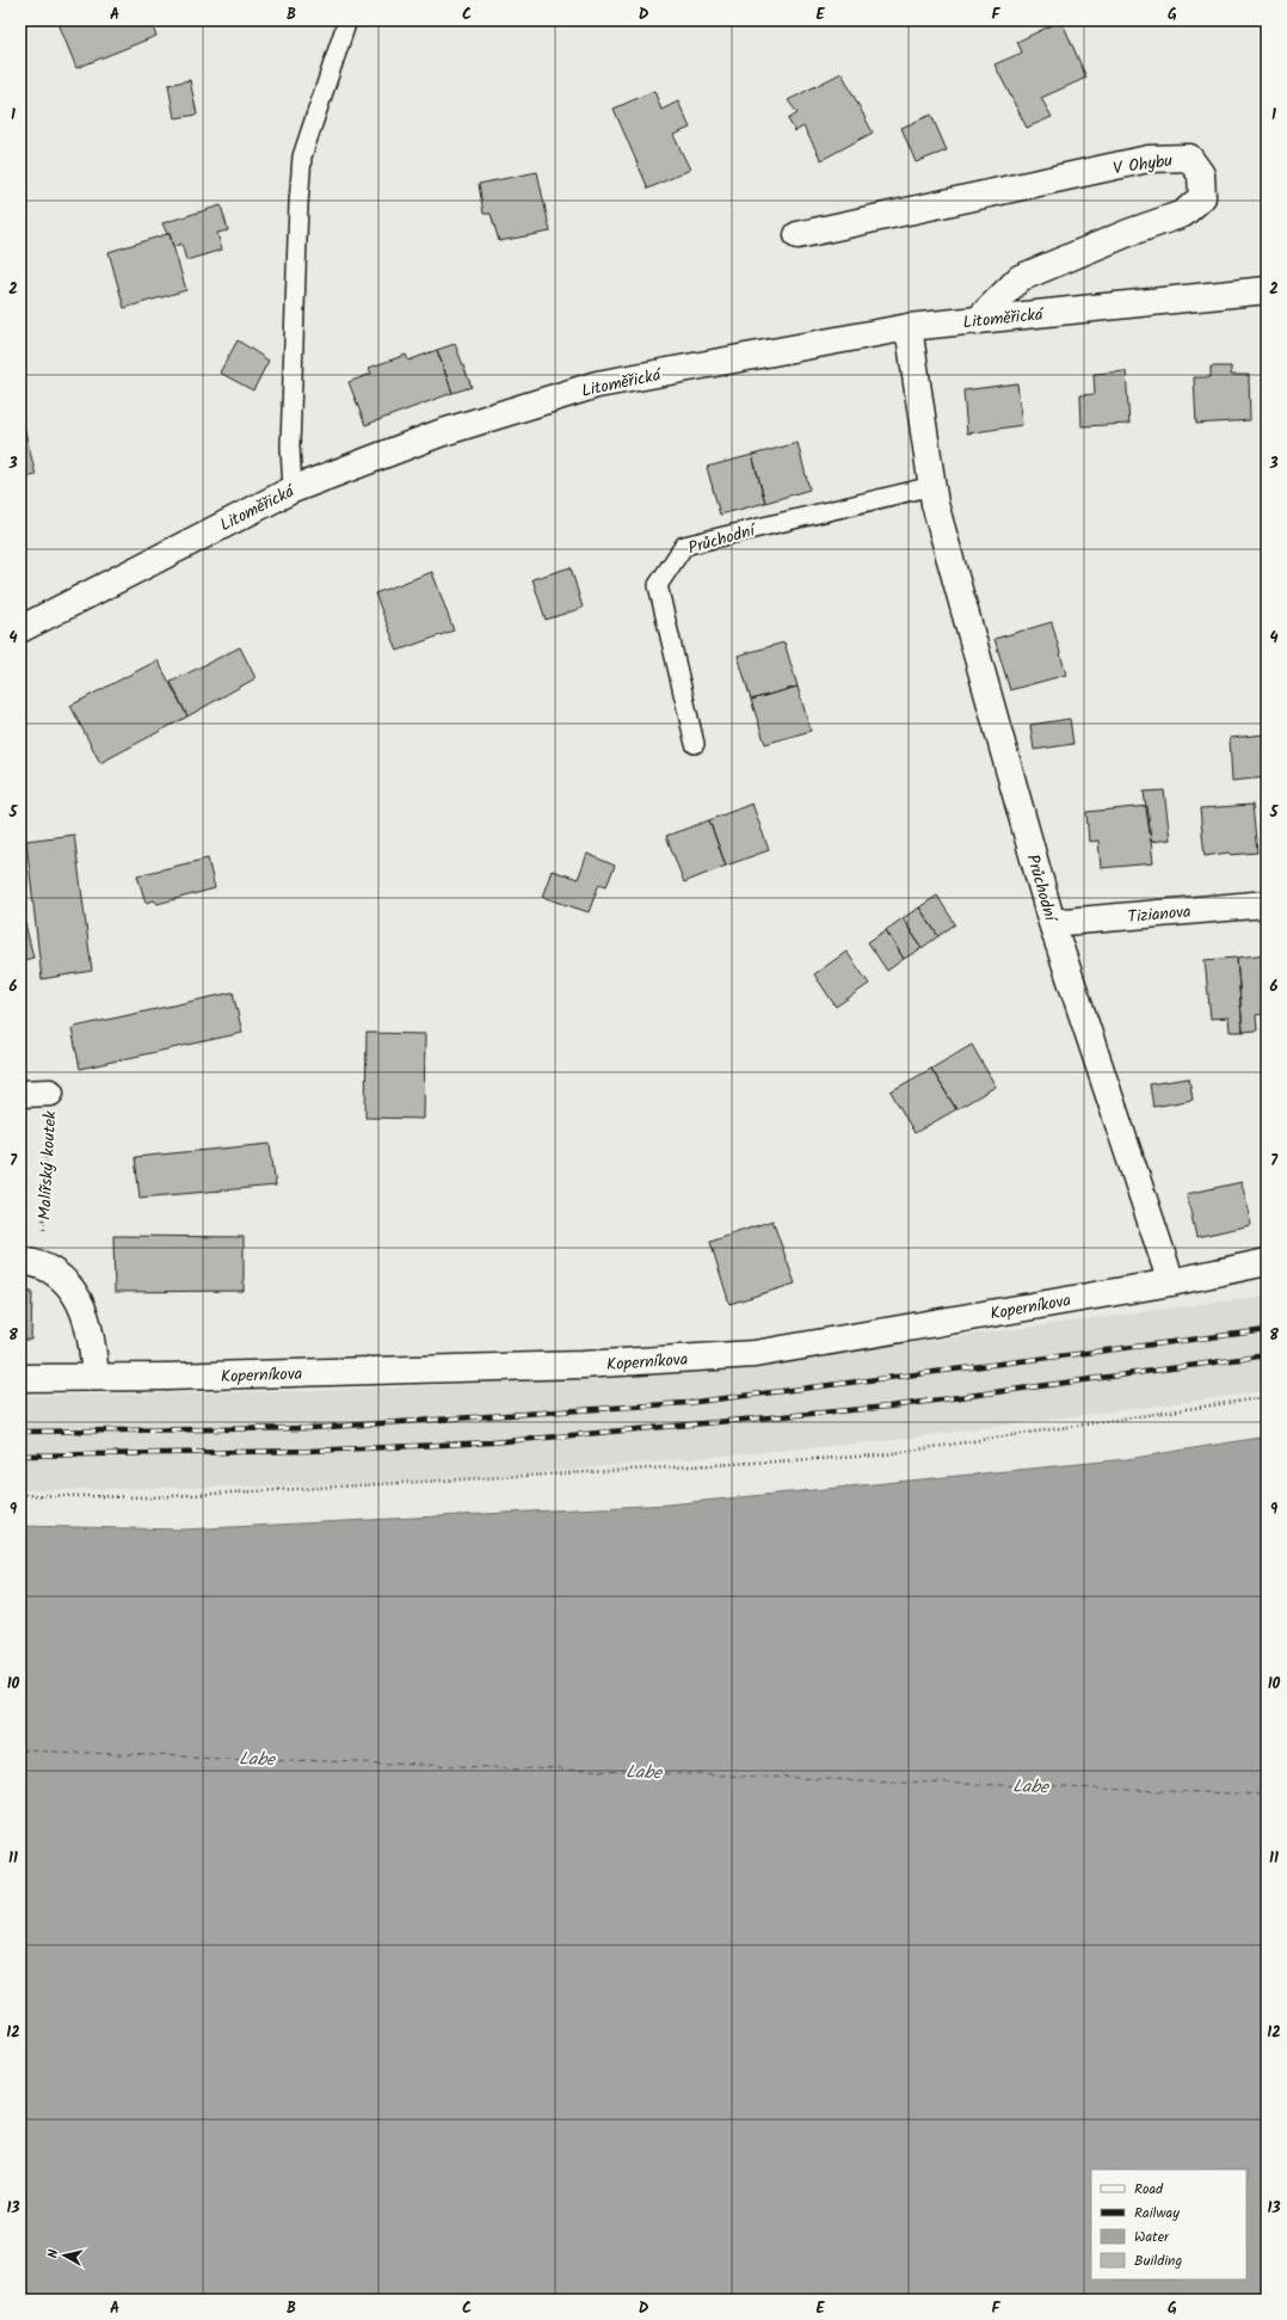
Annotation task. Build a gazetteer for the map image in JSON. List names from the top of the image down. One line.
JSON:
{"streets":{"street":["V Ohybu","Litoměřická","Průchodní","Tizianova","Malířský koutek","Koperníkova"]},"crossings":[["V Ohybu","Litoměřická"],["Litoměřická","Průchodní"],["Průchodní","Tizianova"],["Průchodní","Koperníkova"]],"water":["Labe"],"legend":["Road","Railway","Water","Building"],"north":"left","grid":{"columns":["A","B","C","D","E","F","G"],"rows":["1","2","3","4","5","6","7","8","9","10","11","12","13"]}}
